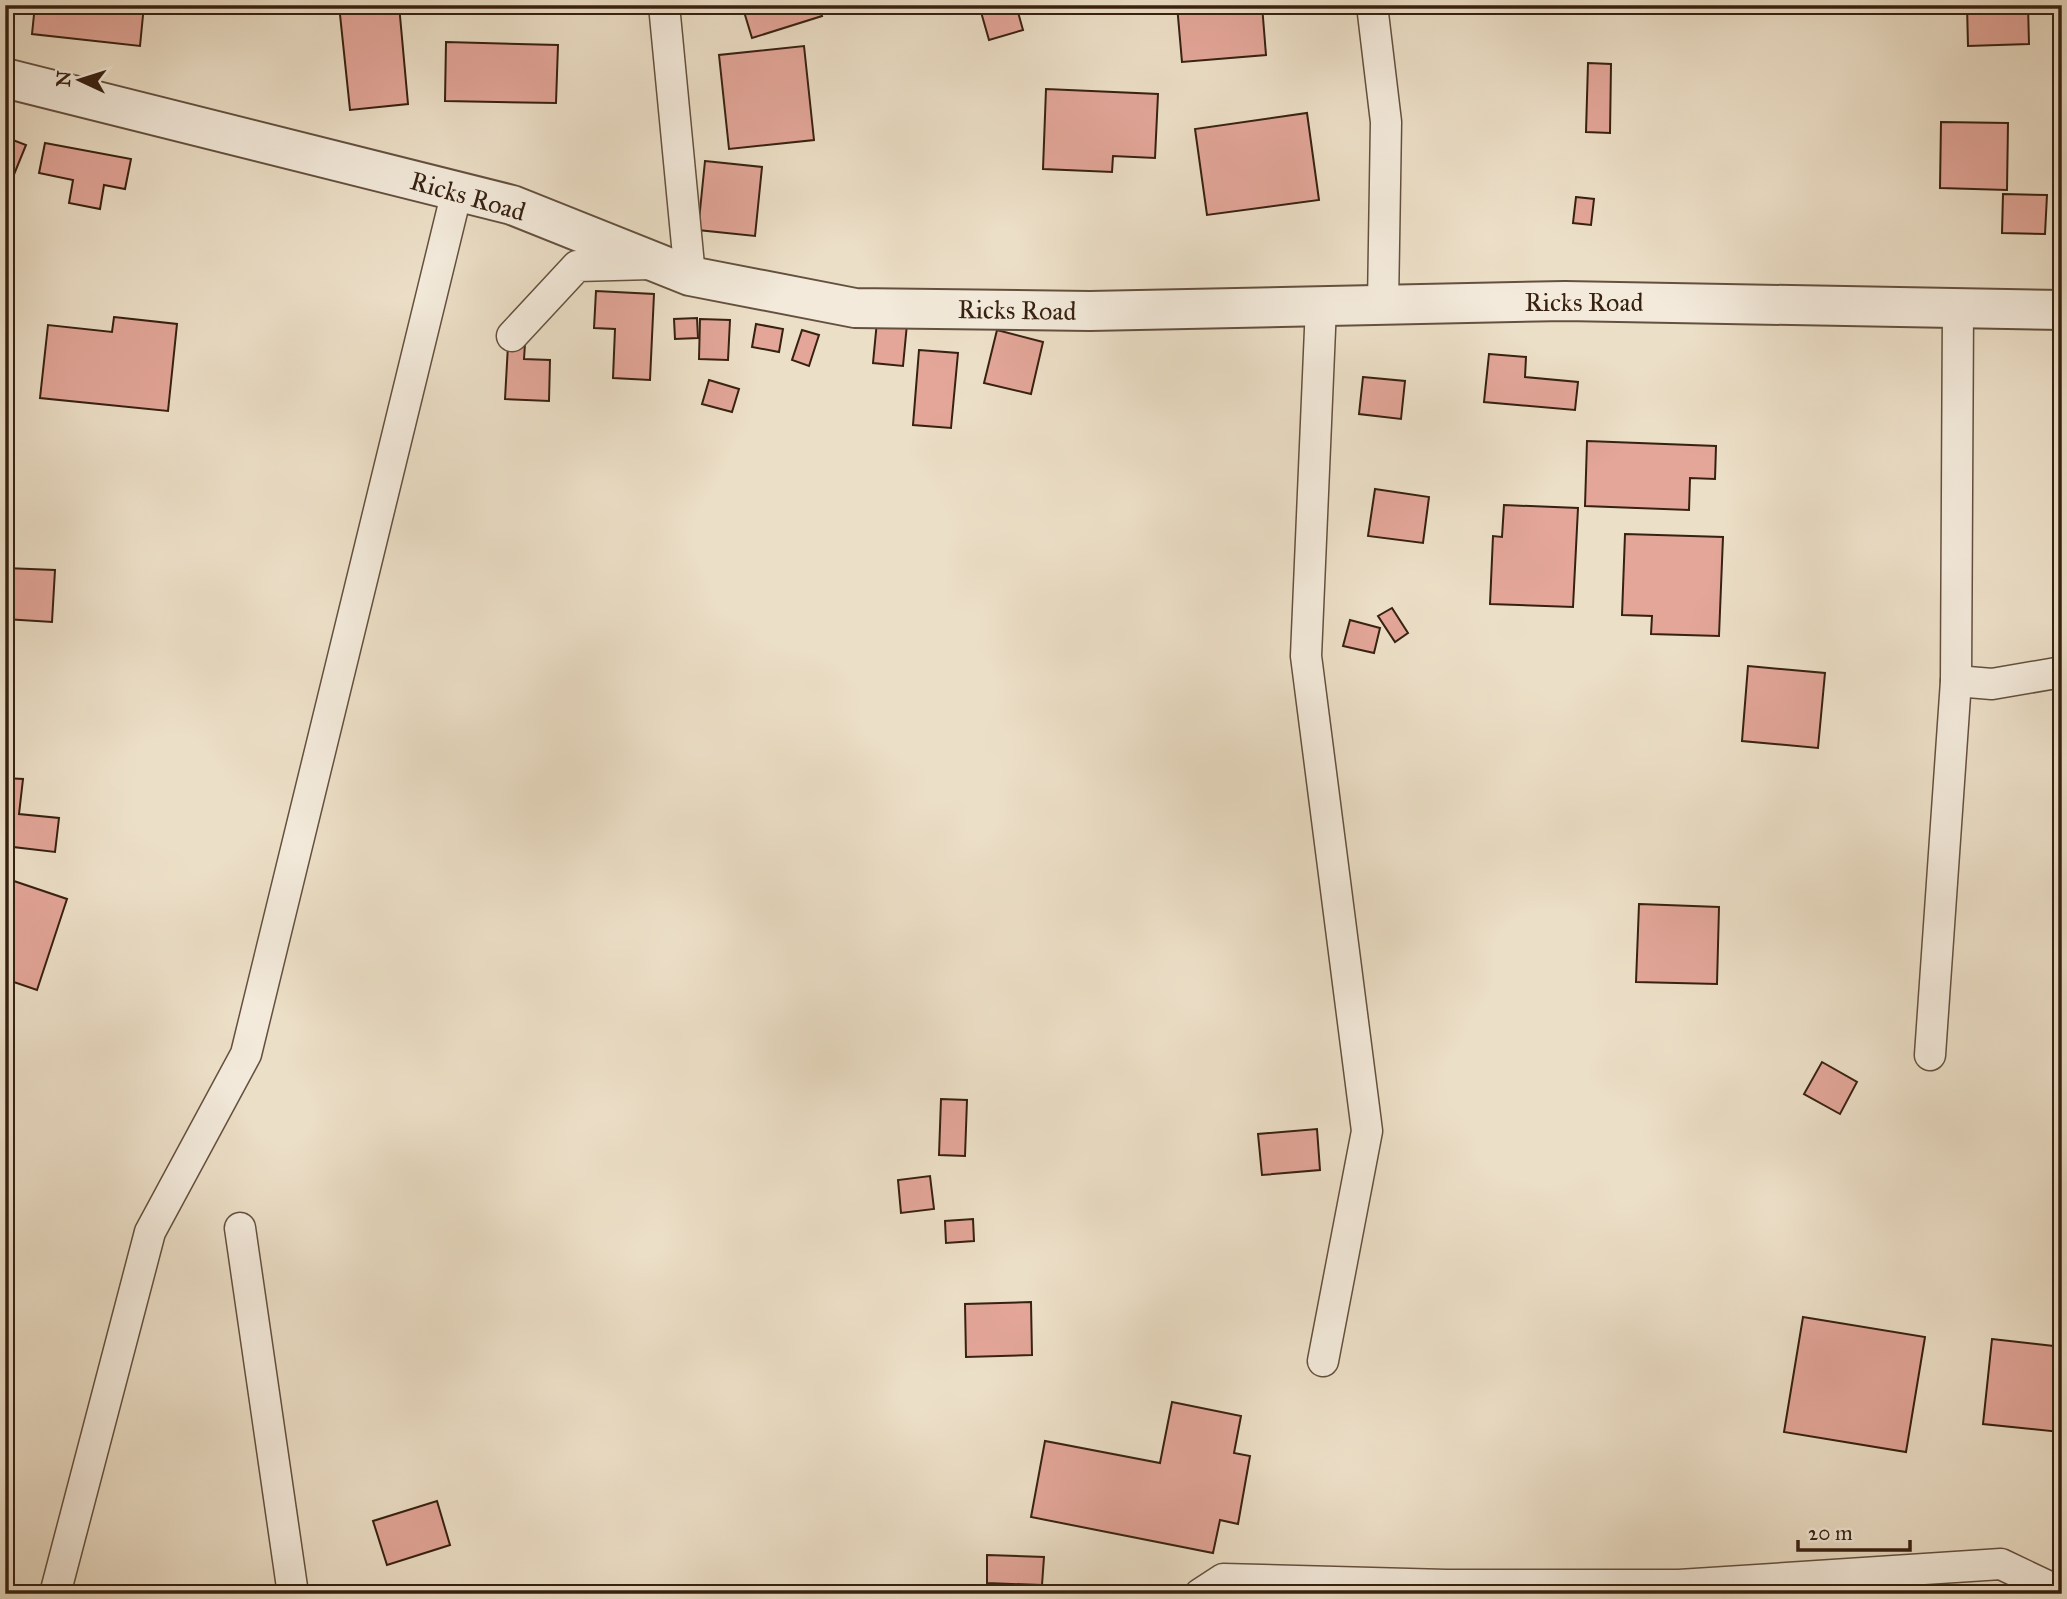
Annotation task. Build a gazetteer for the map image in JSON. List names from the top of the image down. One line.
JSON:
{"streets":{"street":["Ricks Road"]},"scale_bar":"20 m","north":"left"}
